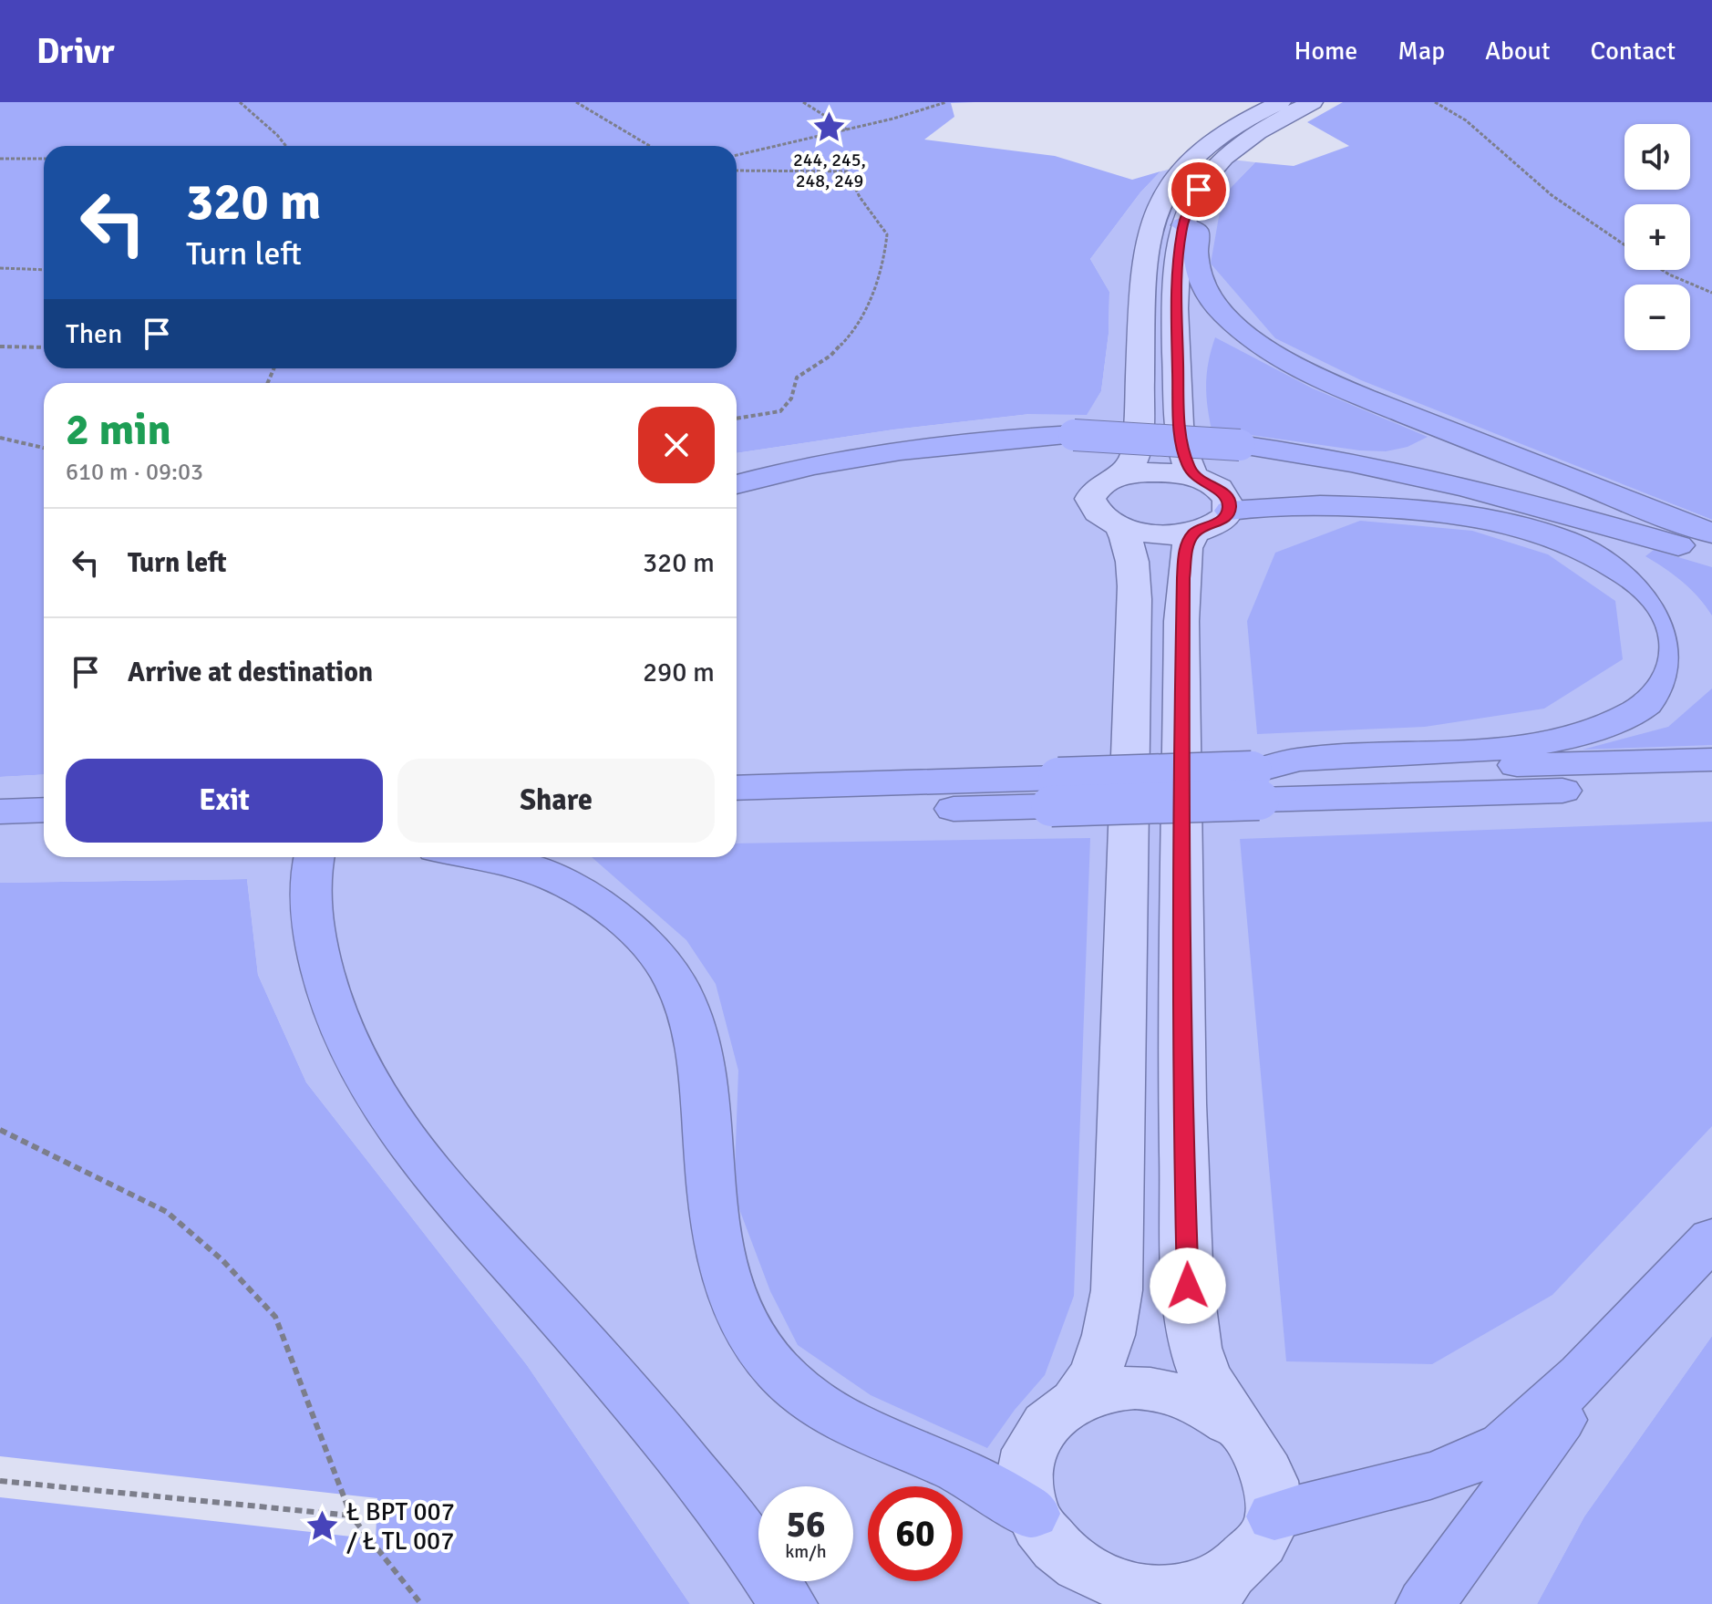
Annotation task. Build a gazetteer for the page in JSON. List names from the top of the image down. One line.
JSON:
{"places":{"place":["244, 245, 248, 249","Ł BPT 007 / Ł TL 007"]},"page":{"header":"Drivr","nav":["Home","Map","About","Contact"],"map_buttons":["+","−"],"turn":["320 m","Turn left"],"then":"Then","heading":["2 min","610 m · 09:03"],"list":[{"name":"Turn left","value":"320 m"},{"name":"Arrive at destination","value":"290 m"}],"buttons":["Exit","Share"],"speed":"56 km/h","limit":"60"}}
